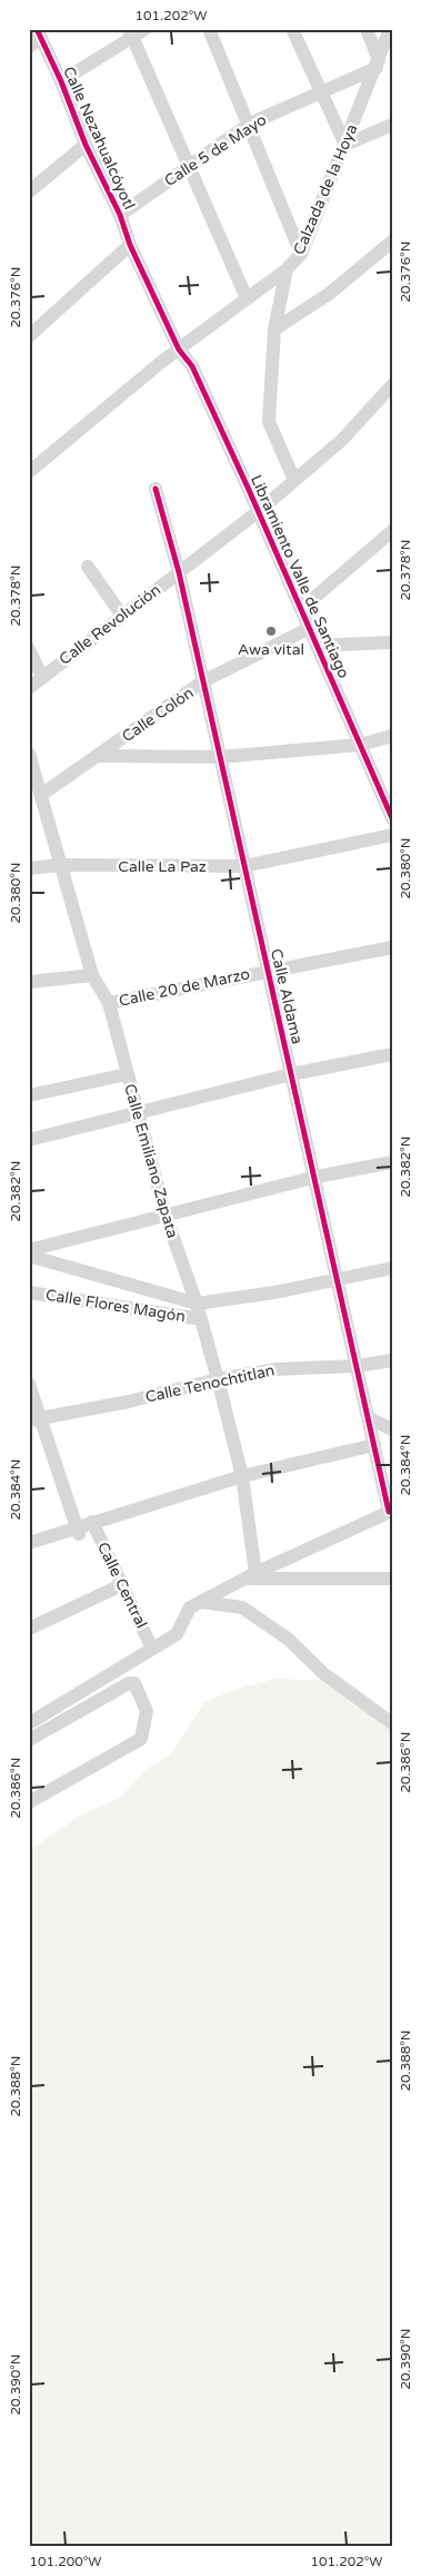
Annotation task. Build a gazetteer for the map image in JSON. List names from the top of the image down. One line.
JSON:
{"streets":{"street":["Calle Nezahualcóyotl","Calle 5 de Mayo","Calzada de la Hoya","Libramiento Valle de Santiago","Calle Revolución","Calle Colón","Calle La Paz","Calle 20 de Marzo","Calle Aldama","Calle Emiliano Zapata","Calle Flores Magón","Calle Tenochtitlan","Calle Central"]},"crossings":[["Calle Nezahualcóyotl","Calle 5 de Mayo"],["Calle Nezahualcóyotl","Libramiento Valle de Santiago"],["Calle 5 de Mayo","Calzada de la Hoya"],["Calzada de la Hoya","Calle Revolución"],["Libramiento Valle de Santiago","Calle Revolución"],["Libramiento Valle de Santiago","Calle Colón"],["Calle Revolución","Calle Aldama"],["Calle Colón","Calle Aldama"],["Calle Colón","Calle Emiliano Zapata"],["Calle La Paz","Calle Aldama"],["Calle La Paz","Calle Emiliano Zapata"],["Calle 20 de Marzo","Calle Aldama"],["Calle 20 de Marzo","Calle Emiliano Zapata"],["Calle Aldama","Calle Tenochtitlan"],["Calle Emiliano Zapata","Calle Flores Magón"],["Calle Emiliano Zapata","Calle Tenochtitlan"]],"places":["Awa vital"],"coordinates":["101.202°W","20.376°N","20.378°N","20.380°N","20.382°N","20.384°N","20.386°N","20.388°N","20.390°N","101.200°W"]}
